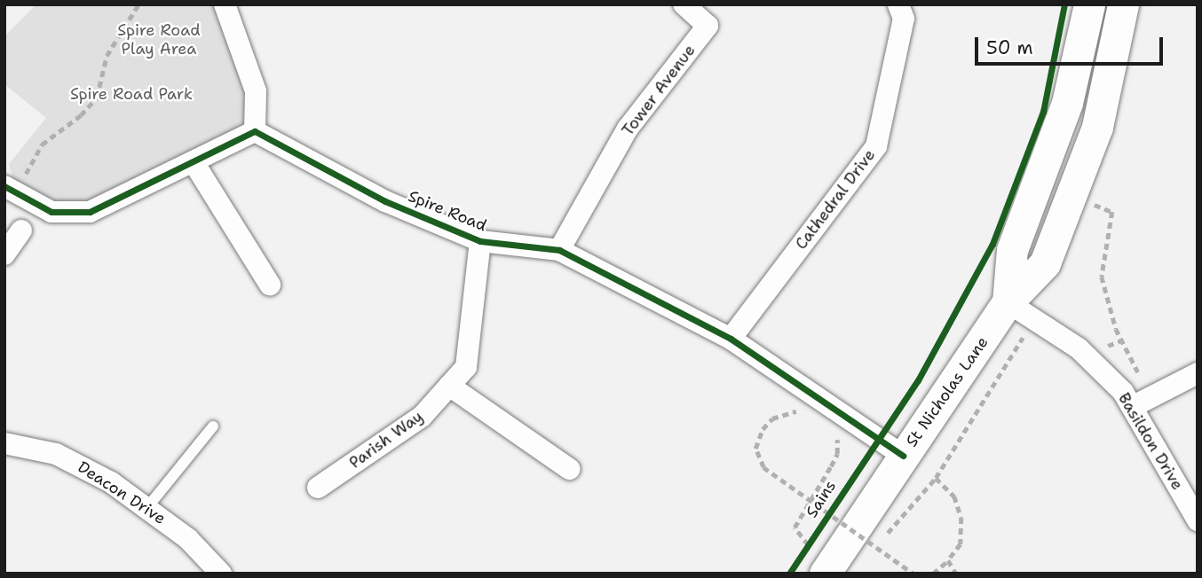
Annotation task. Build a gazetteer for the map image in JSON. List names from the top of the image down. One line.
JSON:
{"streets":{"main road":["St Nicholas Lane"],"street":["Tower Avenue","Cathedral Drive","Spire Road","Parish Way","Basildon Drive","Deacon Drive"],"cycle path":["Sains"]},"crossings":[["Tower Avenue","Spire Road"],["Cathedral Drive","Spire Road"],["Spire Road","St Nicholas Lane"],["Spire Road","Parish Way"],["St Nicholas Lane","Basildon Drive"],["St Nicholas Lane","Sains"]],"parks":["Spire Road Play Area","Spire Road Park"],"scale_bar":"50 m"}
